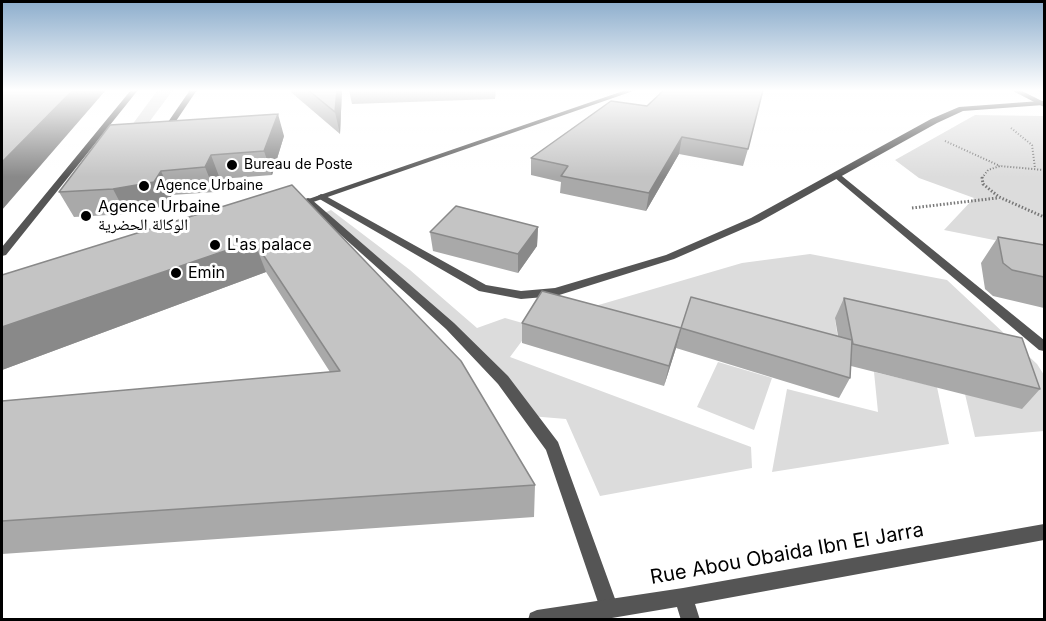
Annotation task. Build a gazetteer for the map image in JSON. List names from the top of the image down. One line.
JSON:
{"streets":{"street":["Rue Abou Obaida Ibn El Jarra"]},"places":["Bureau de Poste","Agence Urbaine","Agence Urbaine الوكالة الحضرية","L'as palace","Emin"]}
